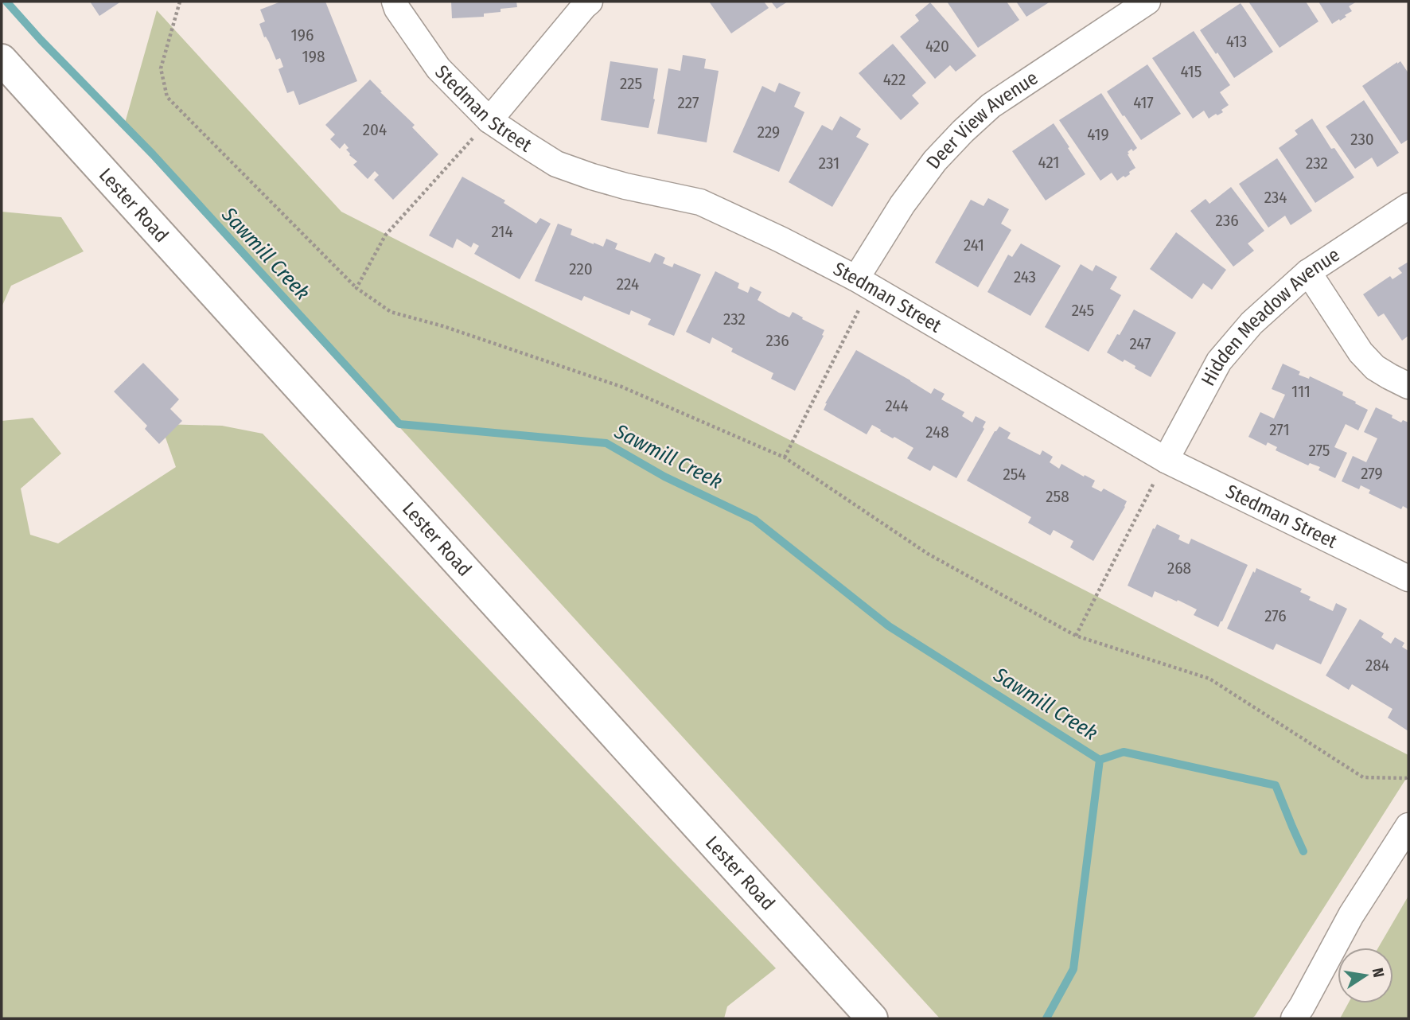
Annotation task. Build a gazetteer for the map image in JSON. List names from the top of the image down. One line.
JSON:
{"streets":{"main road":["Lester Road"],"street":["Stedman Street","Deer View Avenue","Hidden Meadow Avenue"]},"crossings":[["Stedman Street","Deer View Avenue"],["Stedman Street","Hidden Meadow Avenue"]],"water":["Sawmill Creek"],"house_numbers":["196","413","420","198","415","422","225","227","417","204","229","419","230","421","231","232","234","236","214","241","220","243","224","245","232","236","247","111","244","271","248","275","279","254","258","268","276","284"],"north":"right"}
